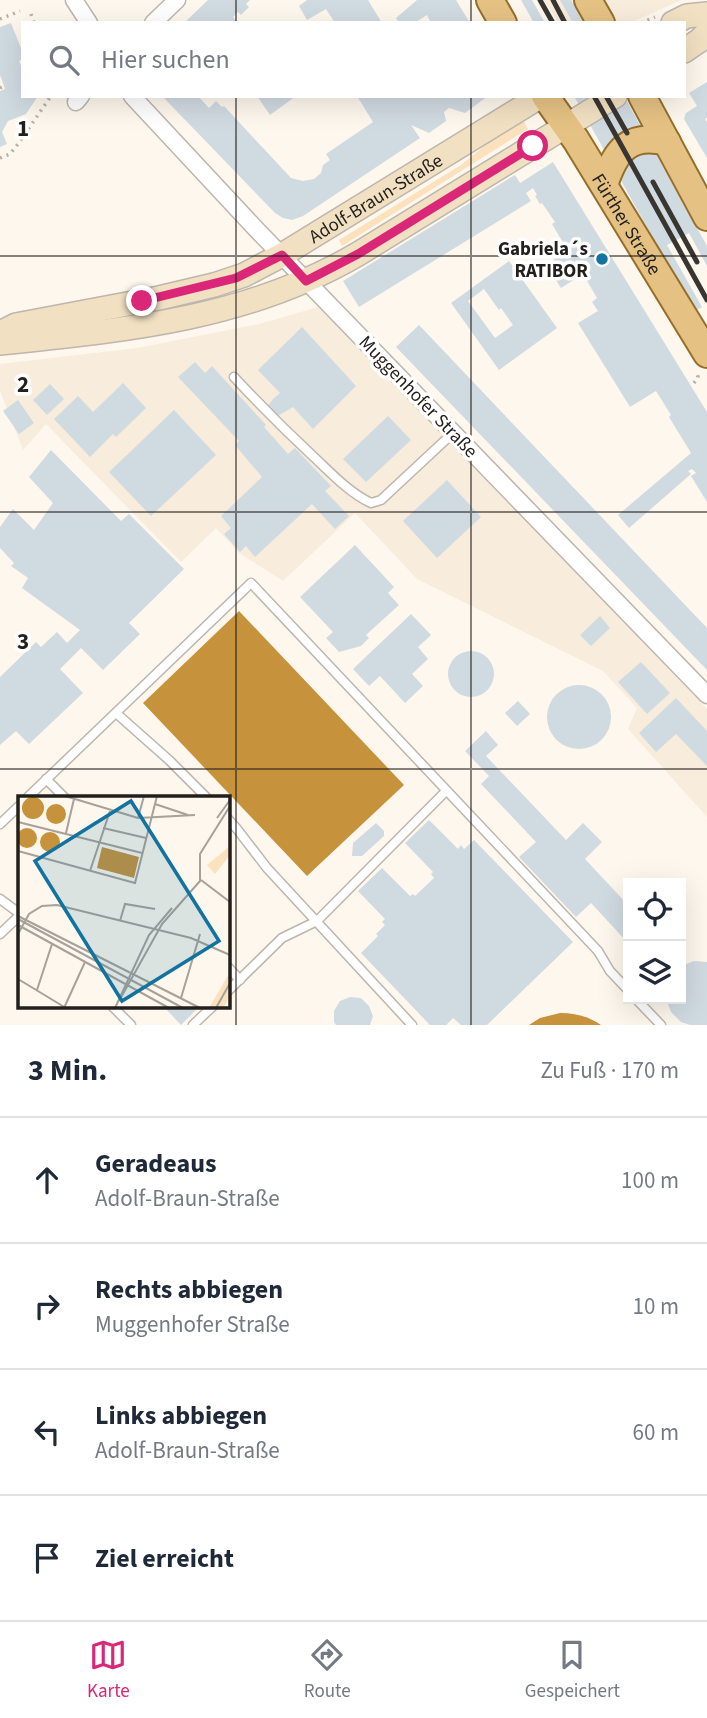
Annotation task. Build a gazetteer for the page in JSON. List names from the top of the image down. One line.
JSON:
{"streets":{"main road":["Adolf-Braun-Straße","Fürther Straße"],"street":["Muggenhofer Straße"]},"crossings":[["Adolf-Braun-Straße","Fürther Straße"],["Adolf-Braun-Straße","Muggenhofer Straße"]],"places":["Gabriela´s RATIBOR"],"page":{"search":"Hier suchen","heading":["3 Min.","Zu Fuß · 170 m"],"list":[["Geradeaus","Adolf-Braun-Straße","100 m"],["Rechts abbiegen","Muggenhofer Straße","10 m"],["Links abbiegen","Adolf-Braun-Straße","60 m"],"Ziel erreicht"],"nav":["Karte","Route","Gespeichert"]},"grid":{"rows":["1","2","3"]}}
